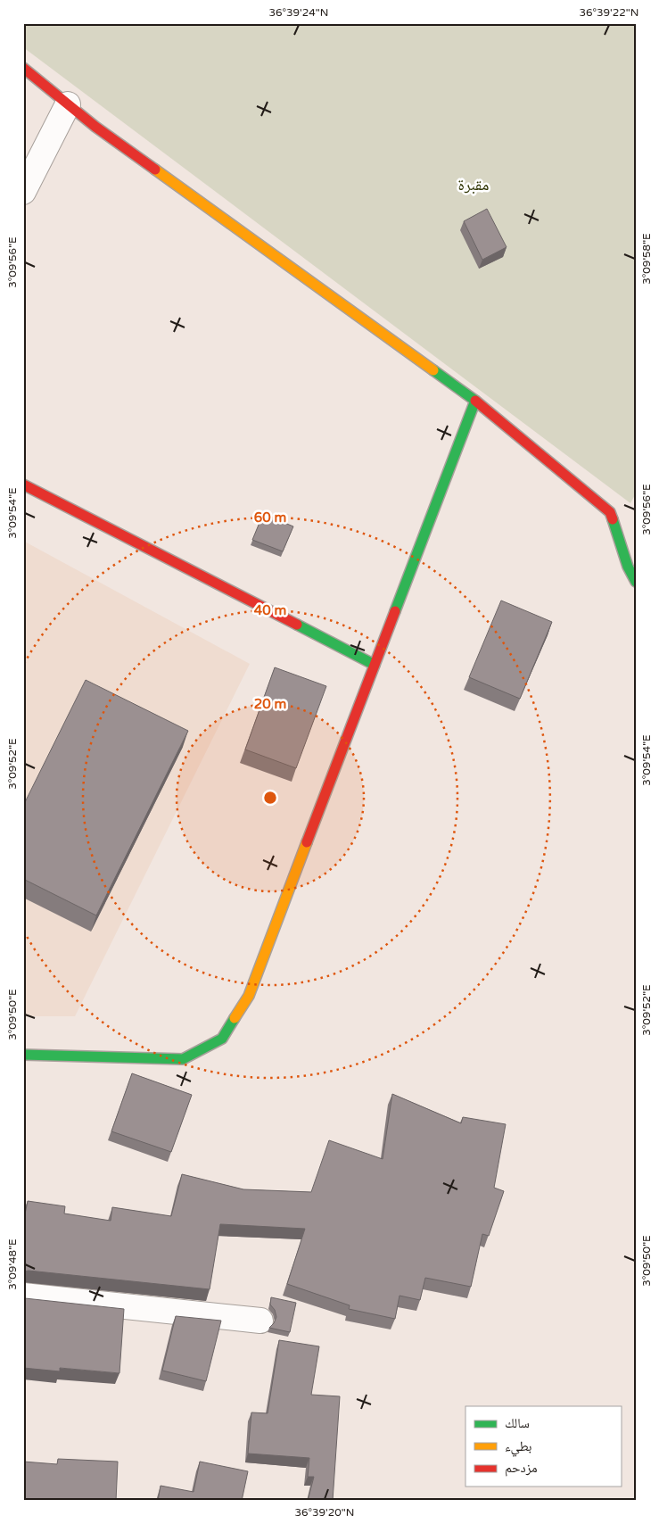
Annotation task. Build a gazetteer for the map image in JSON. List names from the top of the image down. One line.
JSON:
{"parks":["مقبرة"],"legend":["سالك","بطيء","مزدحم"],"coordinates":["36°39'24\"N","36°39'22\"N","3°09'58\"E","3°09'56\"E","3°09'54\"E","3°09'52\"E","3°09'50\"E","3°09'48\"E","36°39'20\"N"],"rings":["60 m","40 m","20 m"]}
